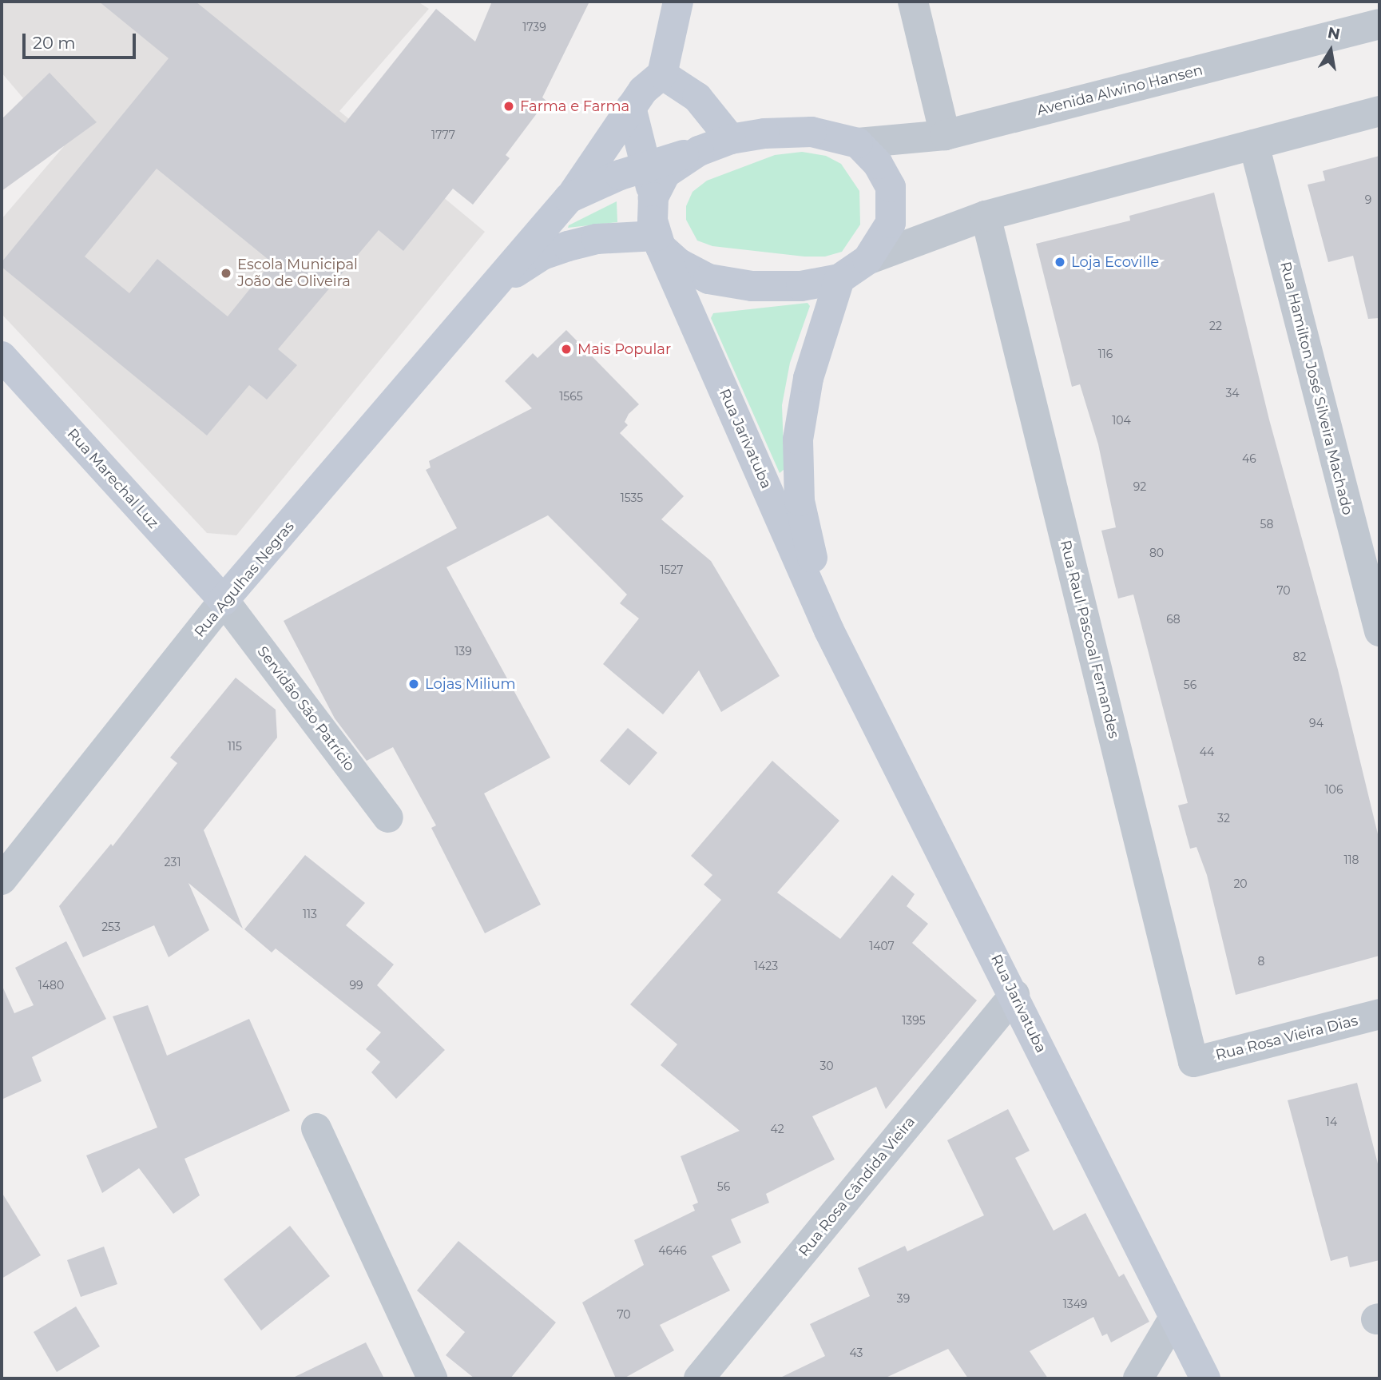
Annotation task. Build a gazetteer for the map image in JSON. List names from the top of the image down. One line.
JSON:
{"streets":{"main road":["Rua Jarivatuba","Rua Marechal Luz","Rua Agulhas Negras"],"street":["Avenida Alwino Hansen","Rua Hamilton José Silveira Machado","Rua Raul Pascoal Fernandes","Servidão São Patrício","Rua Rosa Vieira Dias","Rua Rosa Cândida Vieira"]},"crossings":[["Rua Jarivatuba","Rua Agulhas Negras"],["Rua Jarivatuba","Rua Rosa Cândida Vieira"],["Rua Marechal Luz","Rua Agulhas Negras"],["Rua Marechal Luz","Servidão São Patrício"],["Rua Agulhas Negras","Servidão São Patrício"],["Rua Raul Pascoal Fernandes","Rua Rosa Vieira Dias"]],"places":["Farma e Farma","Loja Ecoville","Escola Municipal João de Oliveira","Mais Popular","Lojas Milium"],"house_numbers":["1739","1777","9","22","116","34","1565","104","46","92","1535","58","80","1527","70","68","139","82","56","94","115","44","106","32","118","231","20","113","253","1407","8","1423","1480","99","1395","30","14","42","56","4646","39","1349","70","43"],"scale_bar":"20 m","north":"top"}
